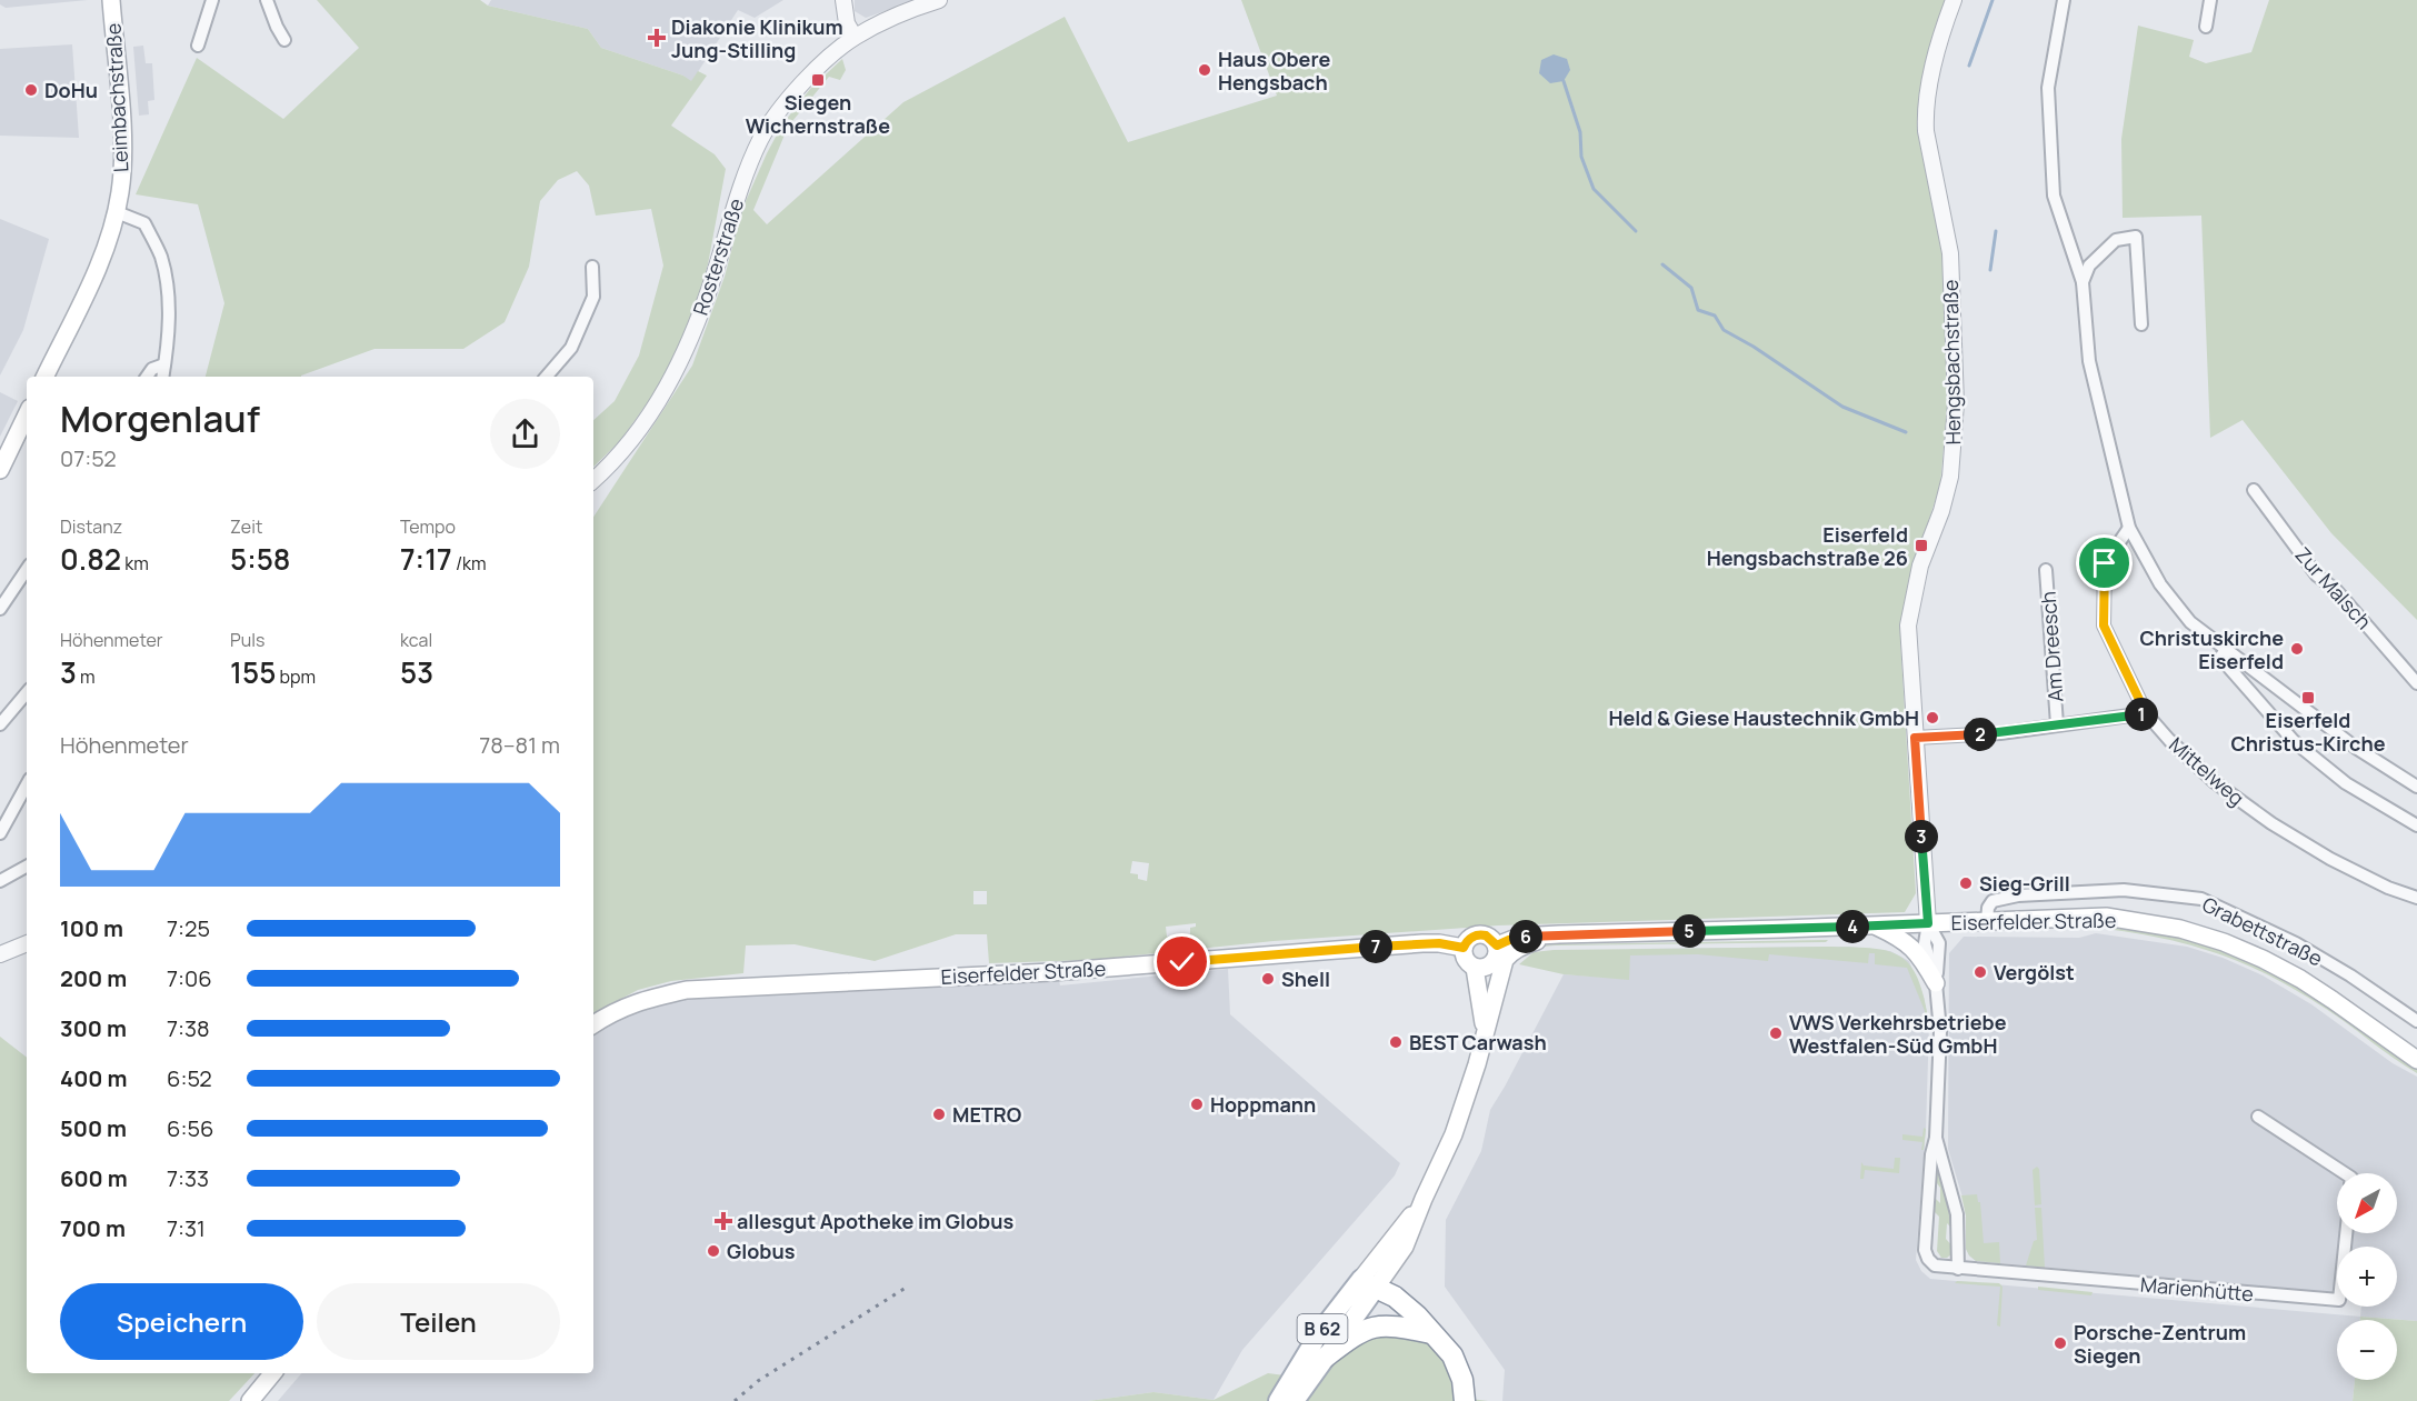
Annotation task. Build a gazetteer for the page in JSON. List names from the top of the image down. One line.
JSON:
{"streets":{"highway":["B 62"],"main road":["Leimbachstraße","Eiserfelder Straße"],"street":["Rosterstraße","Hengsbachstraße","Zur Malsch","Am Dreesch","Mittelweg","Grabettstraße","Marienhütte"]},"crossings":[["Hengsbachstraße","Am Dreesch"],["Hengsbachstraße","Eiserfelder Straße"],["Hengsbachstraße","Marienhütte"],["Am Dreesch","Mittelweg"],["Eiserfelder Straße","Grabettstraße"],["Eiserfelder Straße","Marienhütte"]],"places":{"health":["Diakonie Klinikum Jung-Stilling","allesgut Apotheke im Globus"],"other":["Haus Obere Hengsbach","DoHu","Christuskirche Eiserfeld","Held & Giese Haustechnik GmbH","Sieg-Grill","Vergölst","Shell","VWS Verkehrsbetriebe Westfalen-Süd GmbH","BEST Carwash","Hoppmann","METRO","Globus","Porsche-Zentrum Siegen"],"transit":["Siegen Wichernstraße","Eiserfeld Hengsbachstraße 26","Eiserfeld Christus-Kirche"]},"north":"bottom left","page":{"heading":["Morgenlauf","07:52"],"stats":[["Distanz","0.82 km"],["Zeit","5:58"],["Tempo","7:17 /km"],["Höhenmeter","3 m"],["Puls","155 bpm"],["kcal","53"]],"pins":["1","2","3","4","5","6","7"],"chart":["Höhenmeter","78–81 m"],"list":[{"name":"100 m","note":"7:25"},{"name":"200 m","note":"7:06"},{"name":"300 m","note":"7:38"},{"name":"400 m","note":"6:52"},{"name":"500 m","note":"6:56"},{"name":"600 m","note":"7:33"},{"name":"700 m","note":"7:31"}],"map_buttons":["+","−"],"buttons":["Speichern","Teilen"]}}
